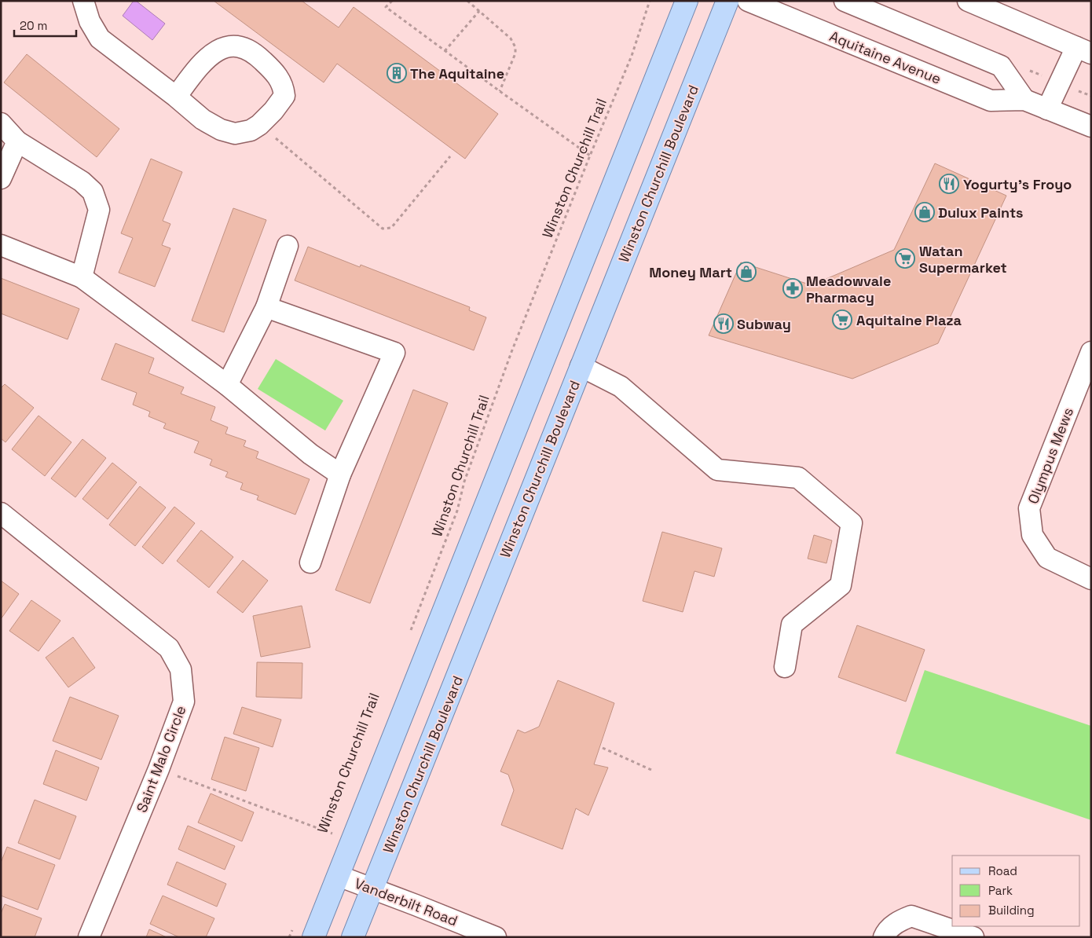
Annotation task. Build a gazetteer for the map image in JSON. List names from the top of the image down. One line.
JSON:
{"streets":{"main road":["Winston Churchill Boulevard"],"street":["Aquitaine Avenue","Olympus Mews","Saint Malo Circle","Vanderbilt Road"],"path":["Winston Churchill Trail"]},"crossings":[["Winston Churchill Boulevard","Vanderbilt Road"]],"places":{"building":["The Aquitaine"],"restaurant":["Yogurty's Froyo","Subway"],"shop":["Dulux Paints","Money Mart"],"supermarket":["Watan Supermarket","Aquitaine Plaza"],"pharmacy":["Meadowvale Pharmacy"]},"legend":["Road","Park","Building"],"scale_bar":"20 m"}
